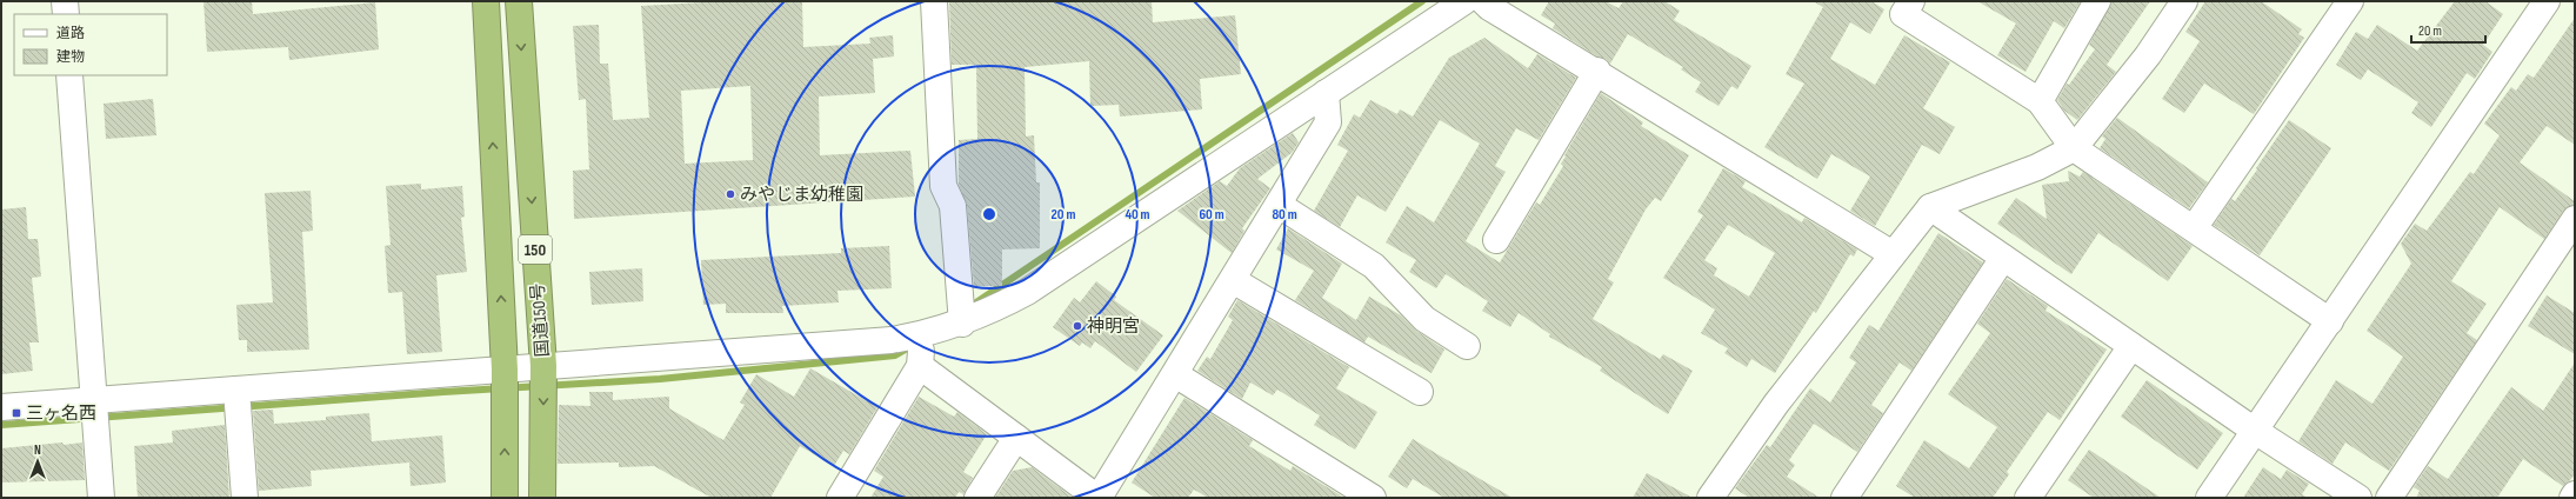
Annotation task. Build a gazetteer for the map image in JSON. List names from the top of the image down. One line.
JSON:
{"streets":{"highway":["150","国道150号"]},"places":{"other":["みやじま幼稚園","神明宮"],"transit":["三ヶ名西"]},"legend":["道路","建物"],"scale_bar":"20 m","north":"top","rings":["20 m","40 m","60 m","80 m"]}
